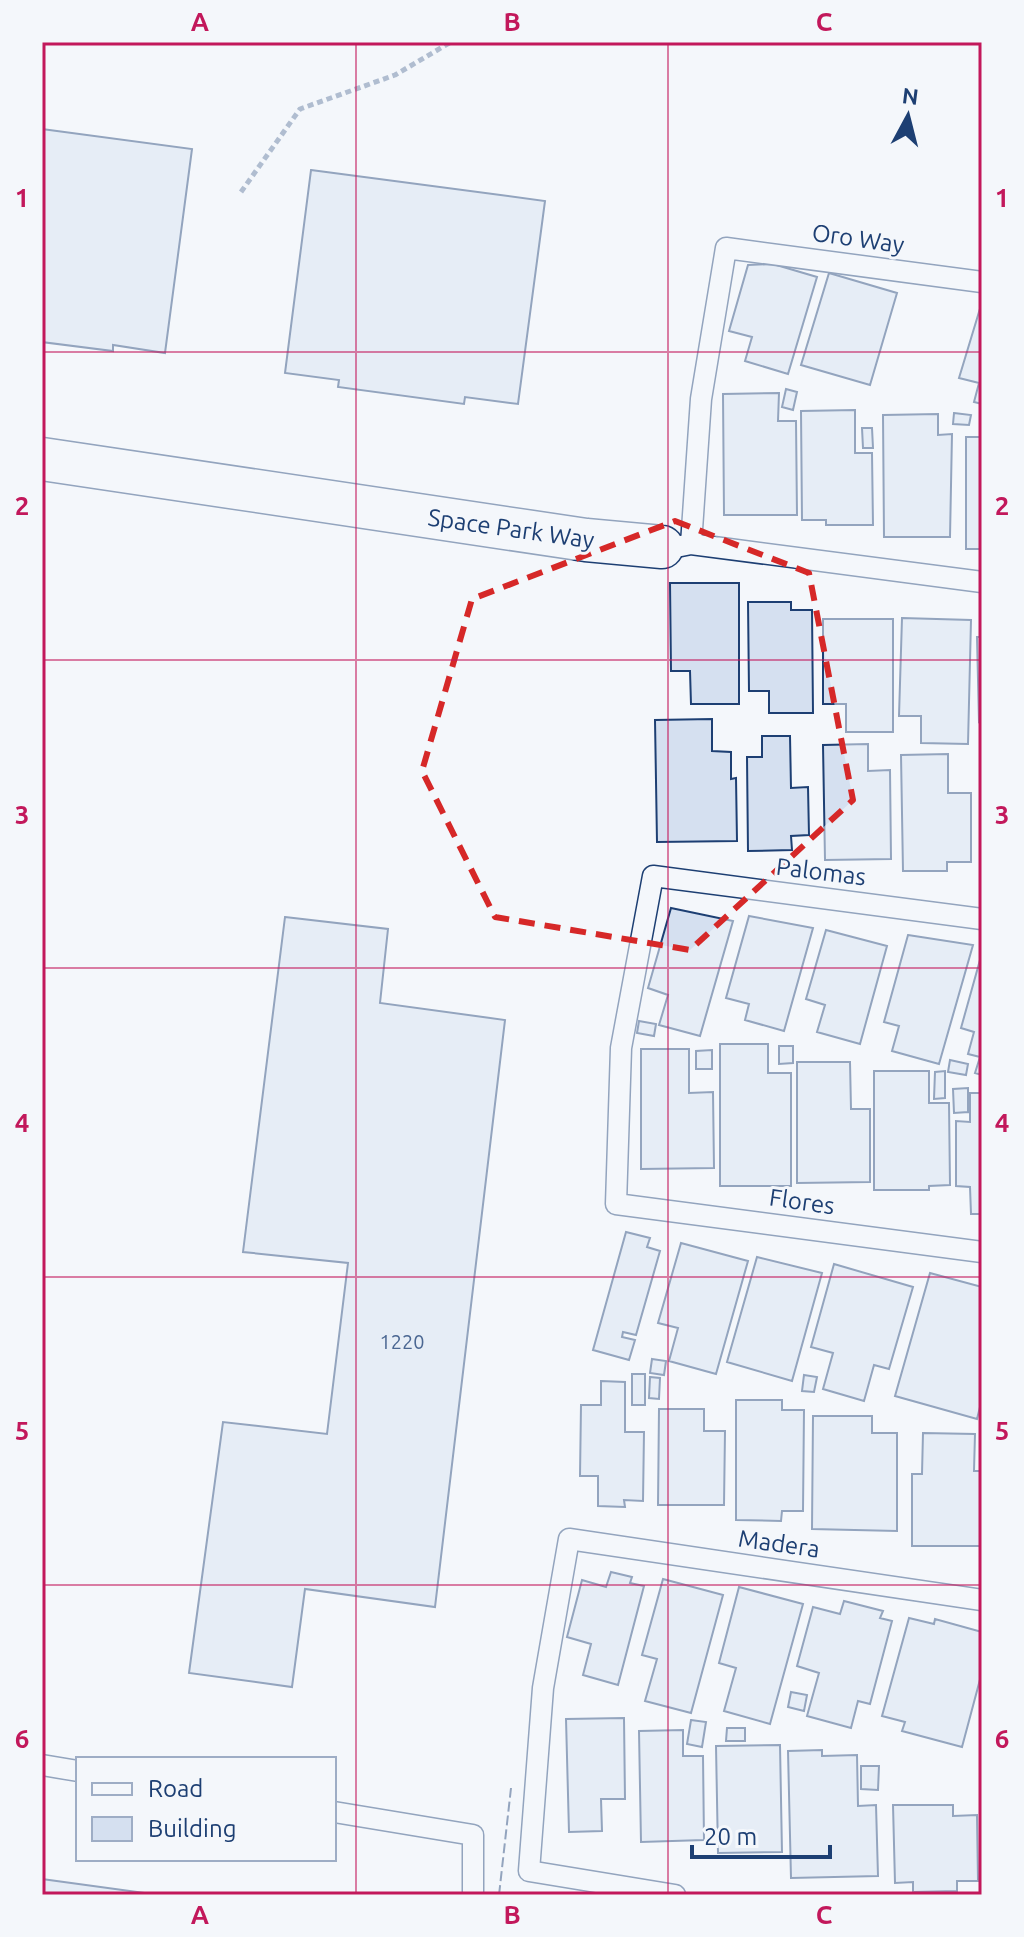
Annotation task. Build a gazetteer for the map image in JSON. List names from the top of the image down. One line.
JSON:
{"streets":{"street":["Space Park Way"],"lane":["Oro Way","Palomas","Flores","Madera"]},"crossings":[["Oro Way","Space Park Way"],["Palomas","Flores"]],"house_numbers":["1220"],"legend":["Road","Building"],"scale_bar":"20 m","north":"top","grid":{"columns":["A","B","C"],"rows":["1","2","3","4","5","6"]}}
